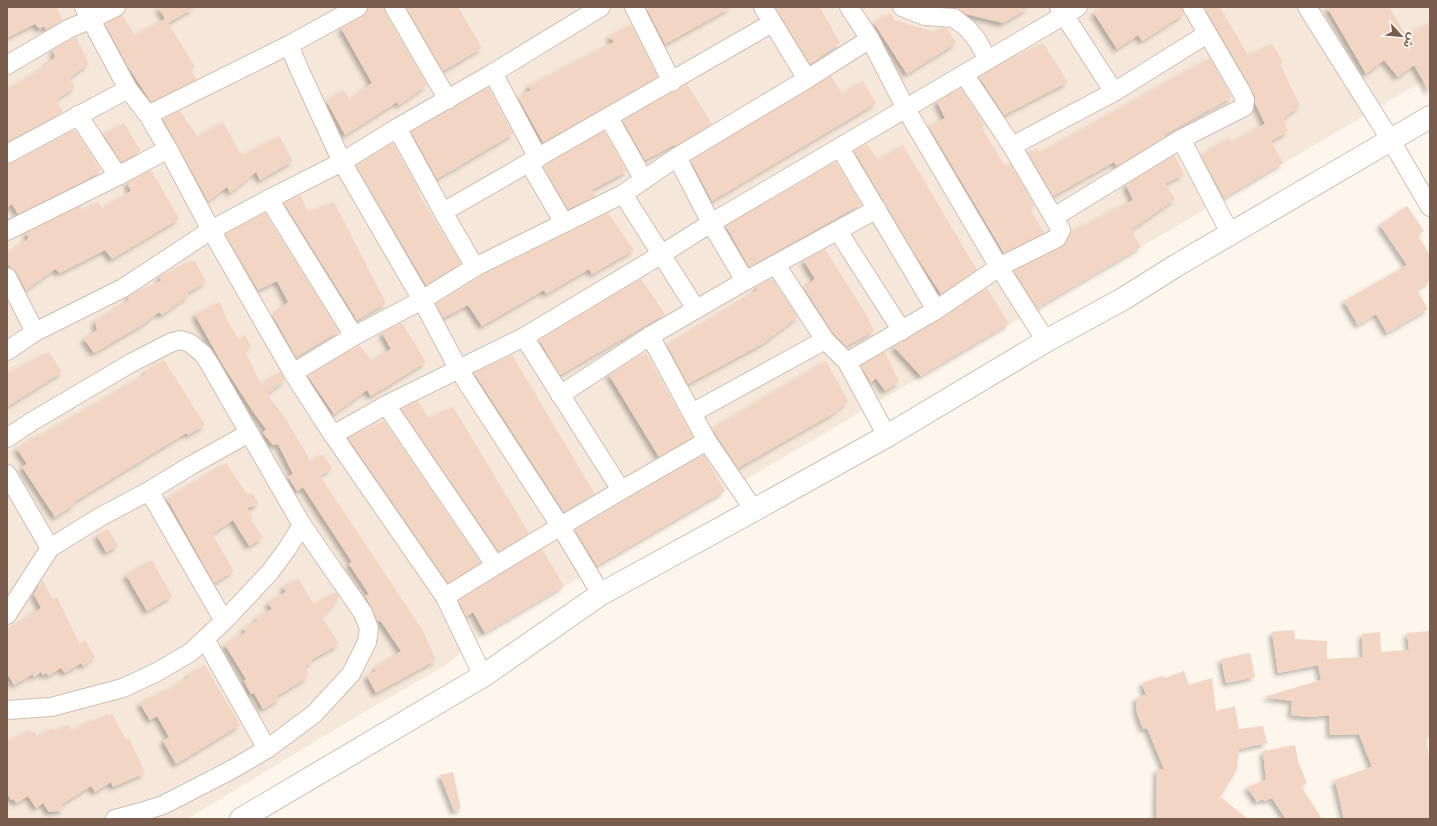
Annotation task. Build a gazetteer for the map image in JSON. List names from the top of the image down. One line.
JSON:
{"north":"bottom right"}
